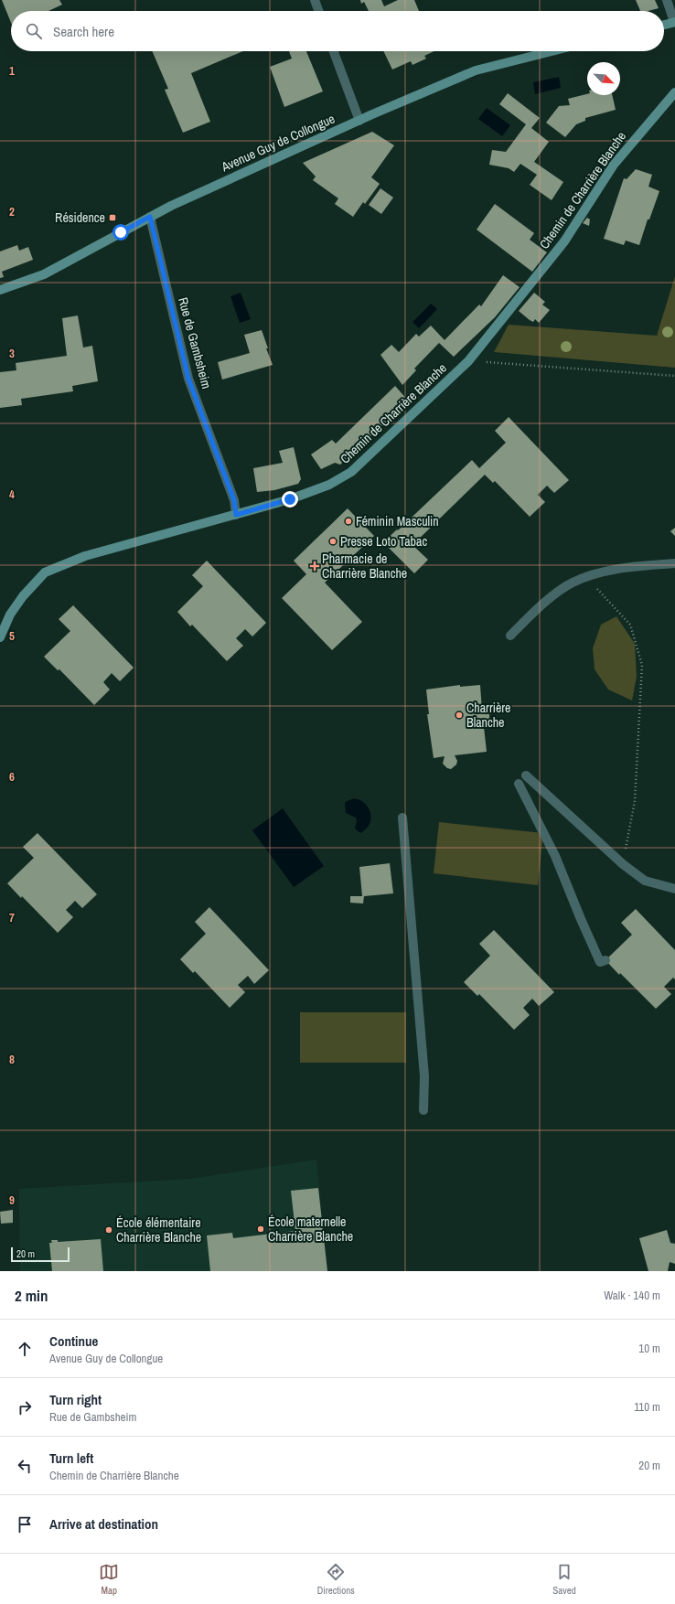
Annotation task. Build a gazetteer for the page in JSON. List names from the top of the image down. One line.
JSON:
{"streets":{"street":["Avenue Guy de Collongue","Chemin de Charrière Blanche","Rue de Gambsheim"]},"crossings":[["Avenue Guy de Collongue","Rue de Gambsheim"],["Chemin de Charrière Blanche","Rue de Gambsheim"]],"places":{"transit":["Résidence"],"other":["Féminin Masculin","Presse Loto Tabac","Charrière Blanche","École maternelle Charrière Blanche","École élémentaire Charrière Blanche"],"health":["Pharmacie de Charrière Blanche"]},"scale_bar":"20 m","north":"bottom right","page":{"search":"Search here","scale":"20 m","heading":["2 min","Walk · 140 m"],"list":[["Continue","Avenue Guy de Collongue","10 m"],["Turn right","Rue de Gambsheim","110 m"],["Turn left","Chemin de Charrière Blanche","20 m"],"Arrive at destination"],"nav":["Map","Directions","Saved"]},"grid":{"rows":["1","2","3","4","5","6","7","8","9"]}}
